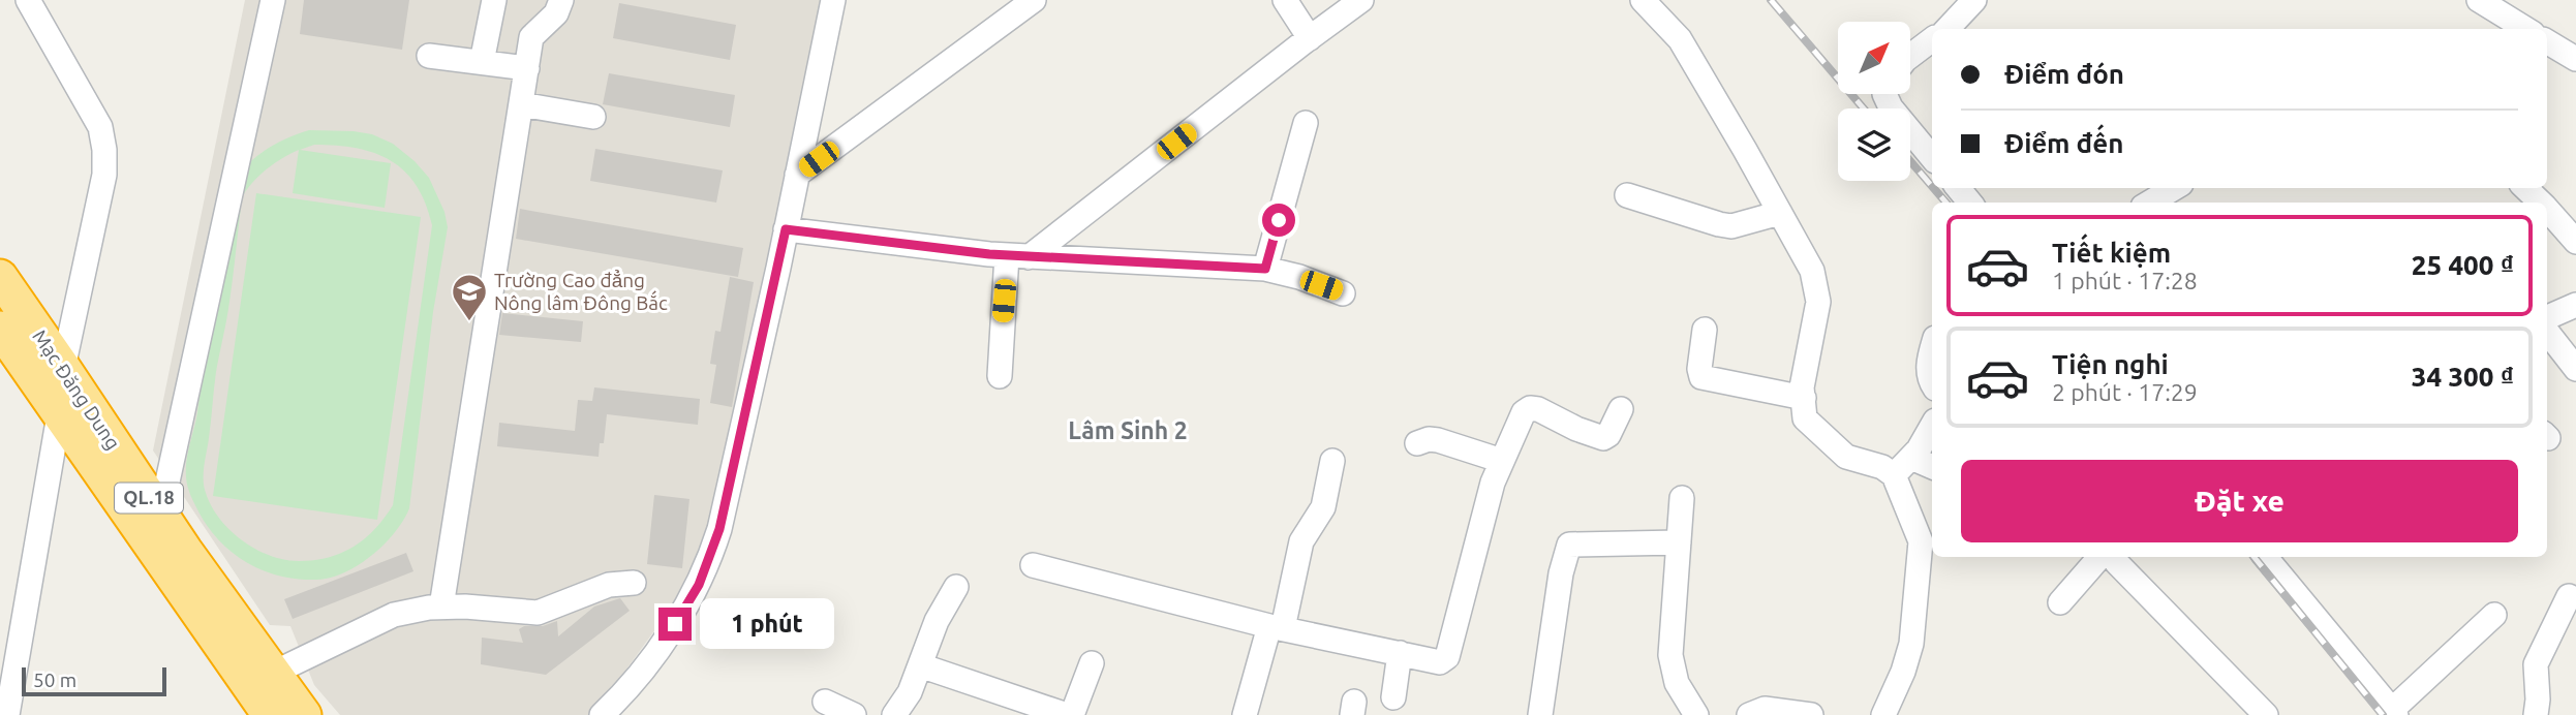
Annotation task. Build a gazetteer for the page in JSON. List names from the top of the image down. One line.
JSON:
{"streets":{"highway":["Mạc Đăng Dung","QL.18"]},"districts":["Lâm Sinh 2"],"places":{"school or university":["Trường Cao đẳng Nông lâm Đông Bắc"]},"scale_bar":"50 m","north":"top right","page":{"banner":["Điểm đón","Điểm đến"],"list":[{"name":"Tiết kiệm","note":"1 phút · 17:28","value":"25 400 ₫"},{"name":"Tiện nghi","note":"2 phút · 17:29","value":"34 300 ₫"}],"buttons":"Đặt xe","bubble":"1 phút","scale":"50 m"}}
